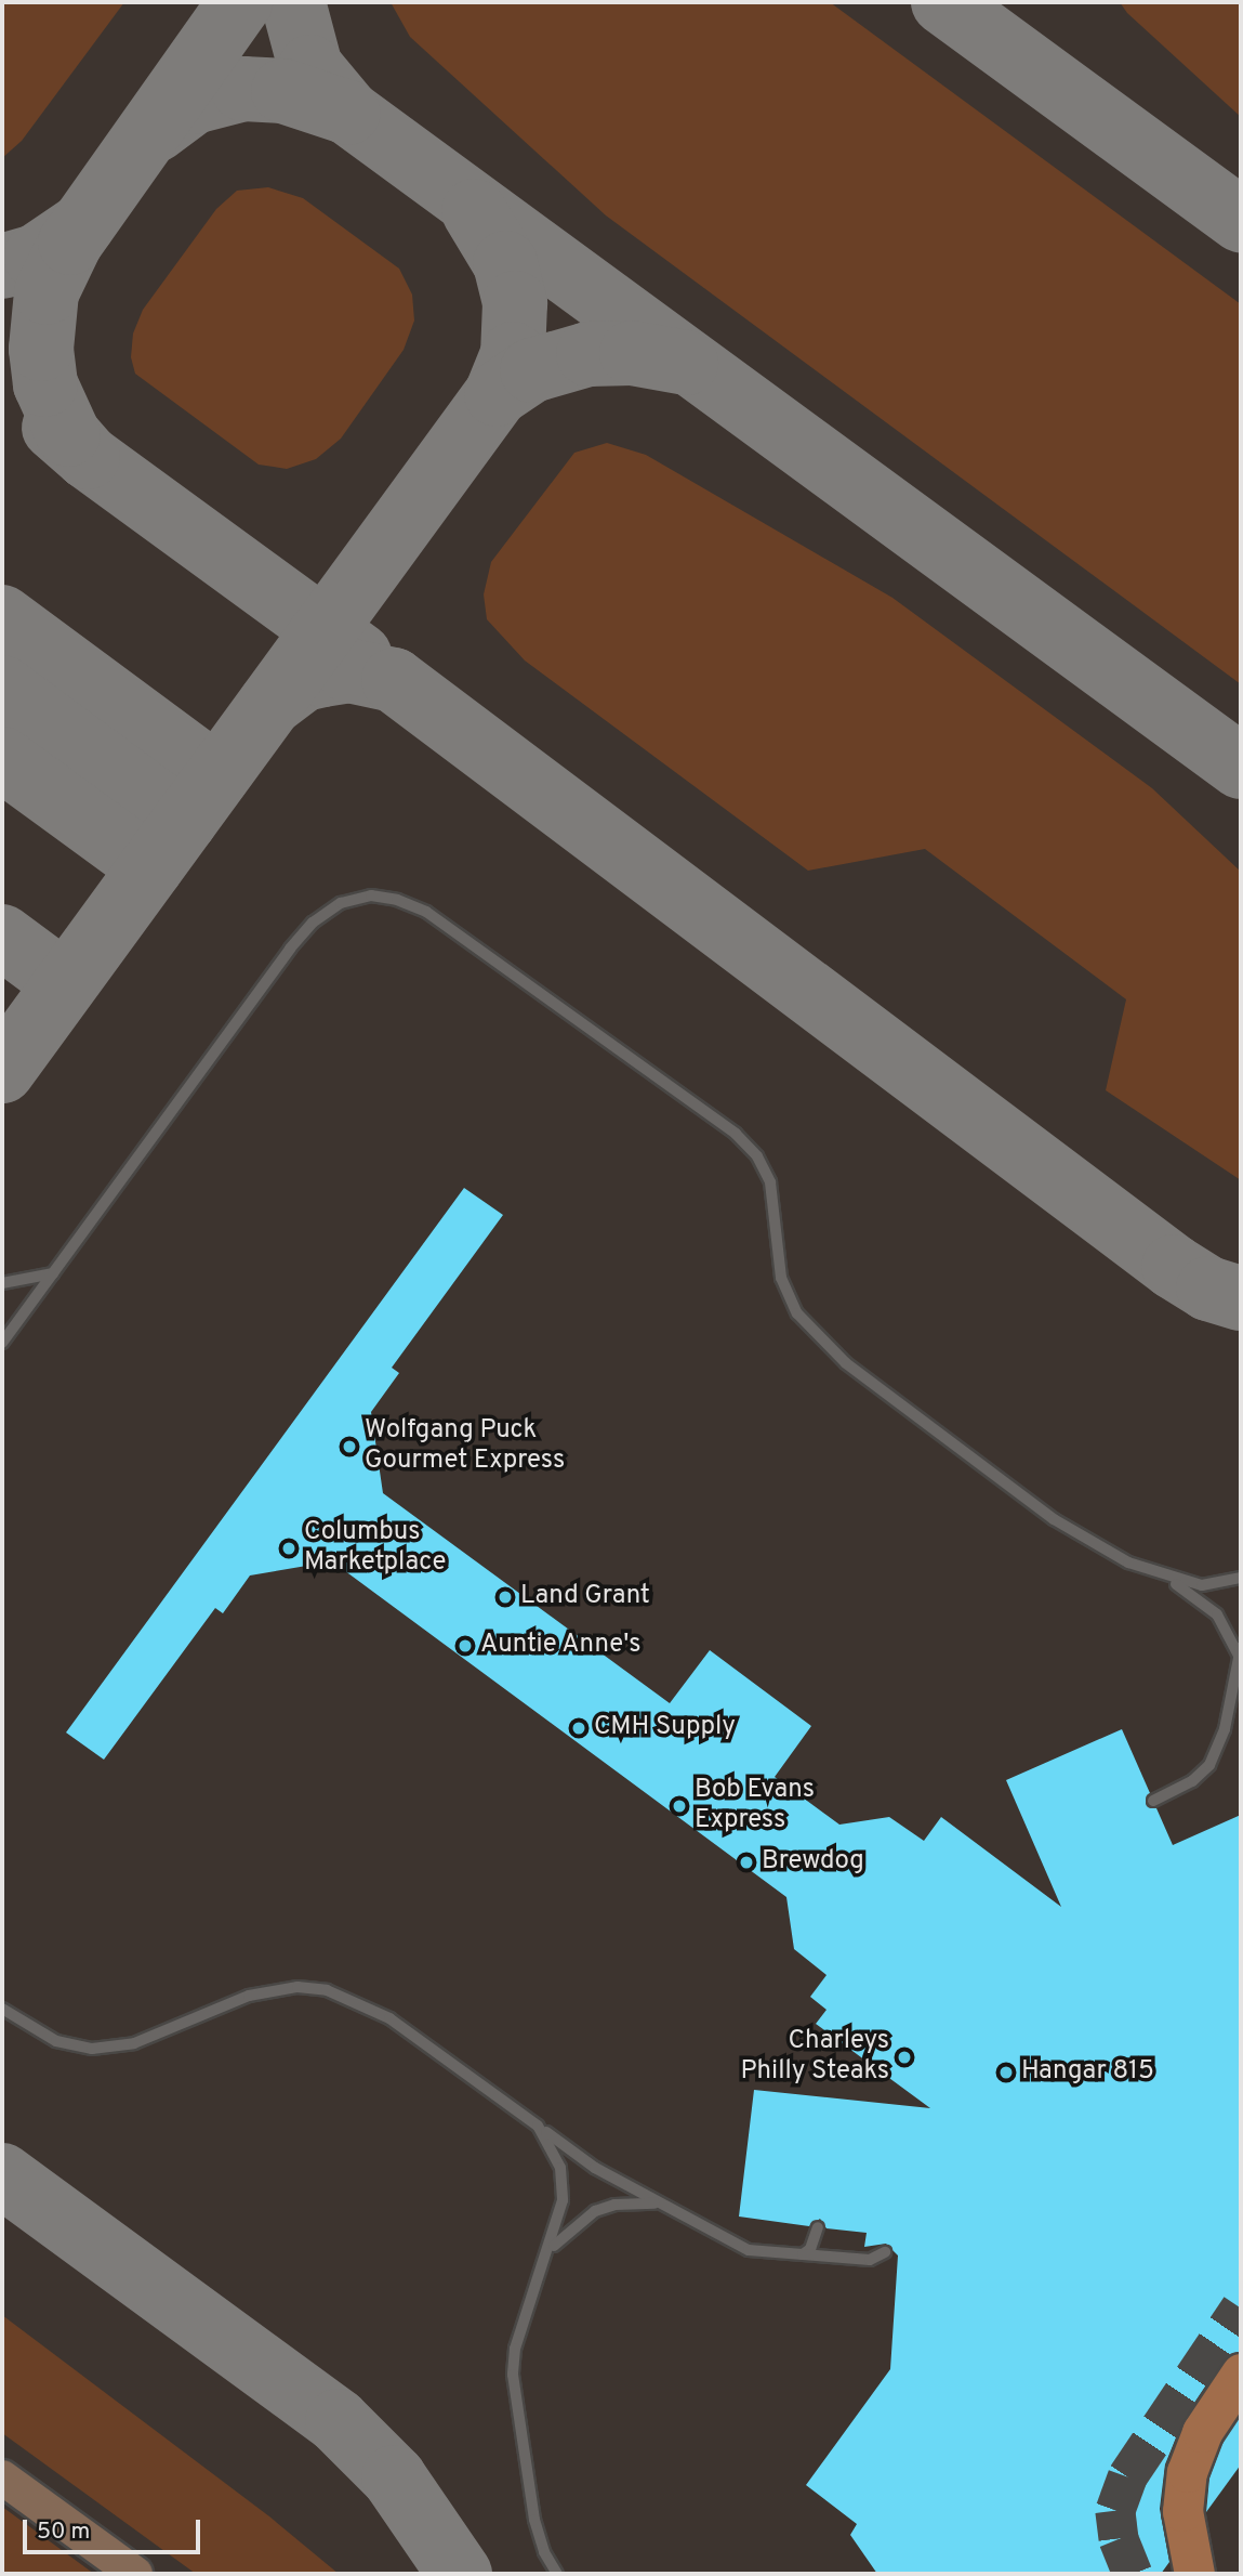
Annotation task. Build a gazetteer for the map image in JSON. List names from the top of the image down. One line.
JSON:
{"places":["Wolfgang Puck Gourmet Express","Columbus Marketplace","Land Grant","Auntie Anne's","CMH Supply","Bob Evans Express","Brewdog","Charleys Philly Steaks","Hangar 815"],"scale_bar":"50 m"}
